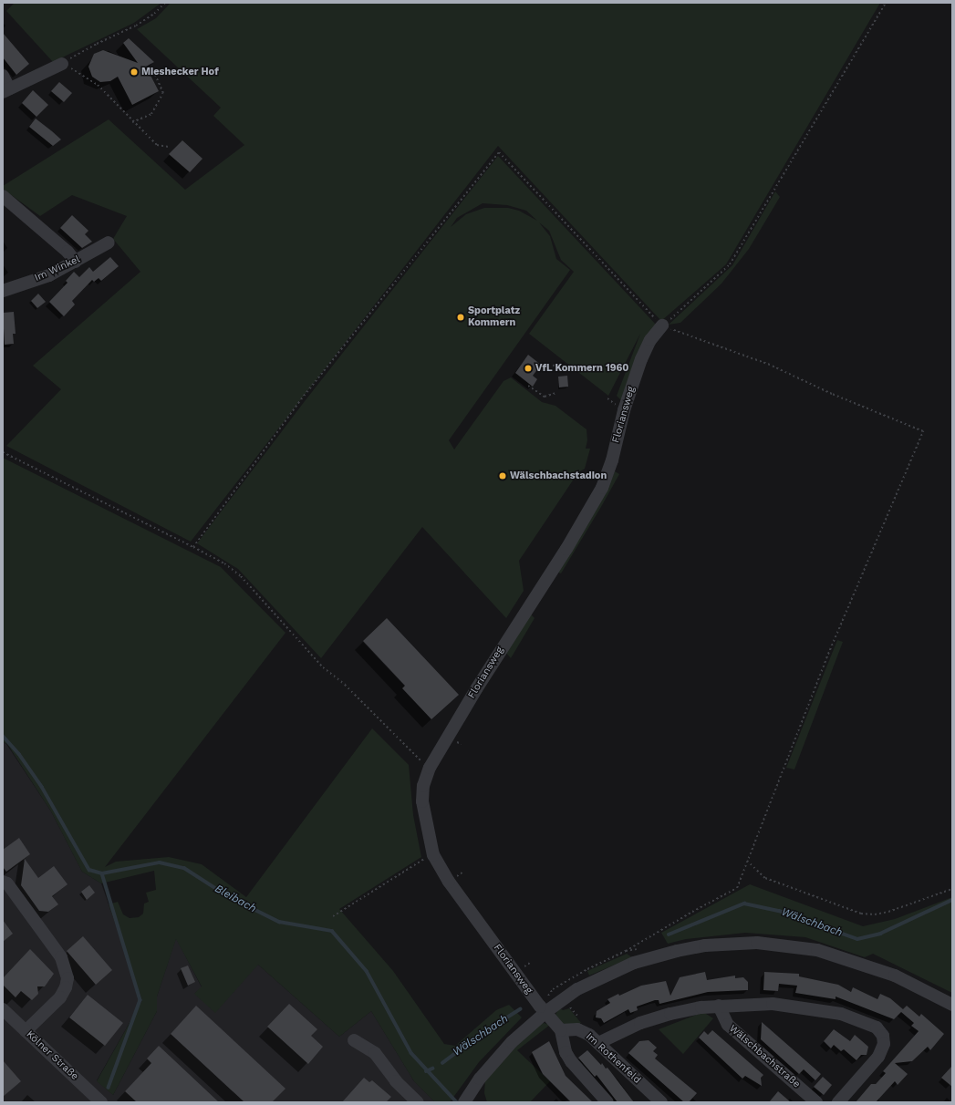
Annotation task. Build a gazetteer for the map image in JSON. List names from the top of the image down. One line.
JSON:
{"streets":{"street":["Im Winkel","Floriansweg","Kölner Straße","Wälschbachstraße","Im Rothenfeld"]},"water":["Bleibach","Wälschbach"],"places":["Mieshecker Hof","Sportplatz Kommern","VfL Kommern 1960","Wälschbachstadion"]}
